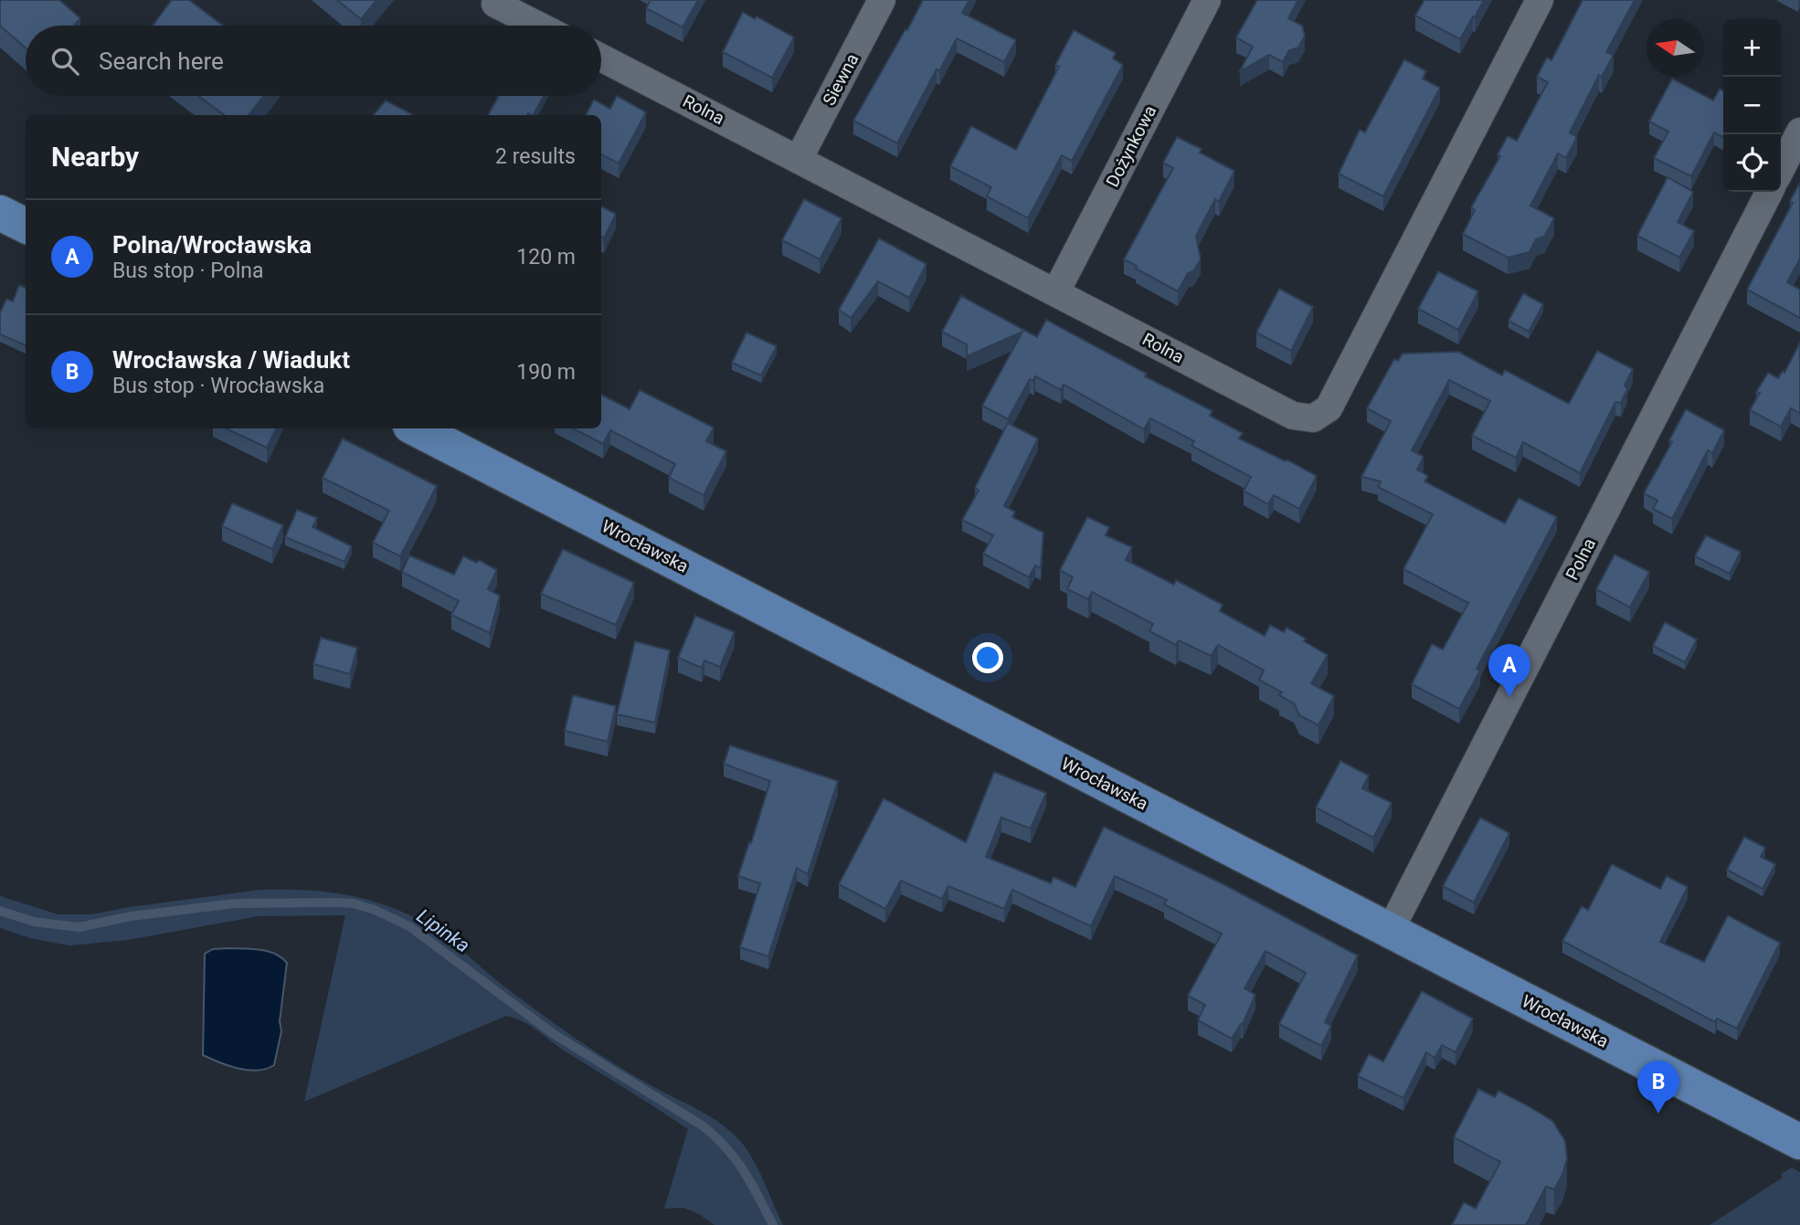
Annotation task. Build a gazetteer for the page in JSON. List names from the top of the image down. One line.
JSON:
{"streets":{"main road":["Wrocławska"],"street":["Siewna","Rolna","Dożynkowa","Polna"]},"crossings":[["Siewna","Rolna"],["Rolna","Dożynkowa"],["Wrocławska","Polna"]],"water":["Lipinka"],"north":"left","page":{"map_buttons":["+","−"],"search":"Search here","heading":["Nearby","2 results"],"list":[{"mark":"A","name":"Polna/Wrocławska","note":"Bus stop · Polna","value":"120 m"},{"mark":"B","name":"Wrocławska / Wiadukt","note":"Bus stop · Wrocławska","value":"190 m"}],"pins":["A","B"]}}
